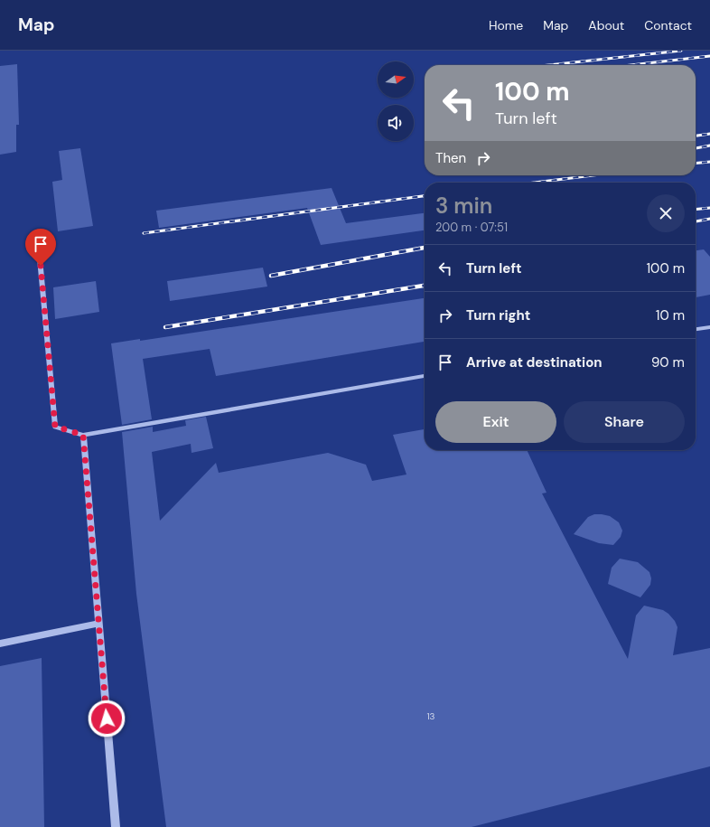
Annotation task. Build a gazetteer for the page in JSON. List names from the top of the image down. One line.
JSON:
{"house_numbers":["13"],"north":"right","page":{"header":"Map","nav":["Home","Map","About","Contact"],"turn":["100 m","Turn left"],"then":"Then","heading":["3 min","200 m · 07:51"],"list":[{"name":"Turn left","value":"100 m"},{"name":"Turn right","value":"10 m"},{"name":"Arrive at destination","value":"90 m"}],"buttons":["Exit","Share"]}}
